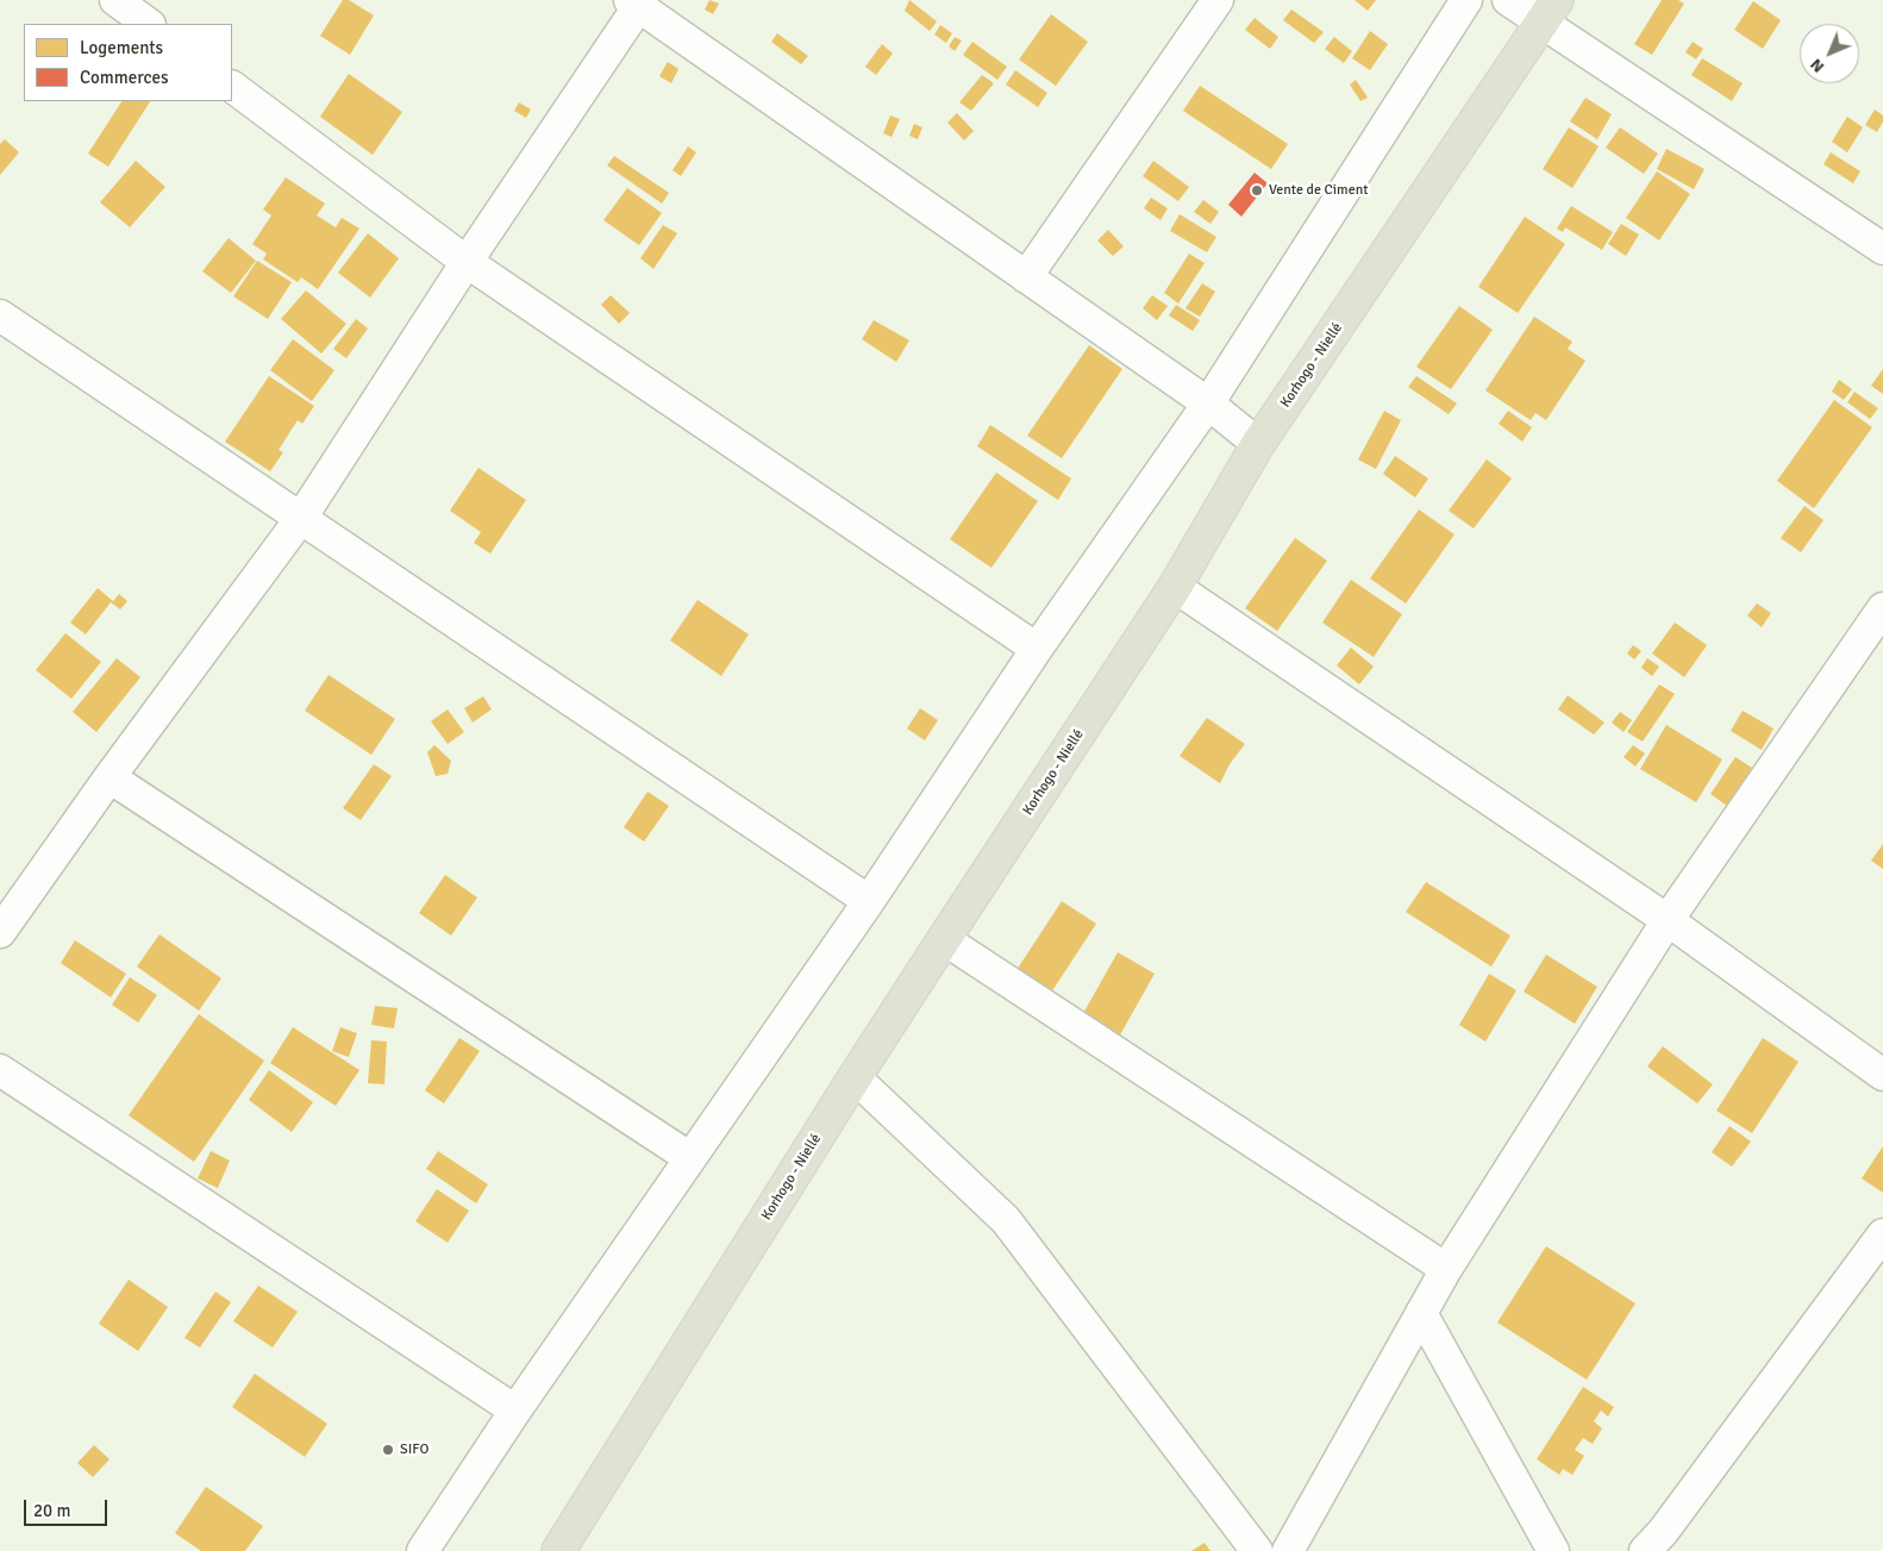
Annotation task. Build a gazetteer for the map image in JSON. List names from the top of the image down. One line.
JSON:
{"streets":{"main road":["Korhogo - Niellé"]},"places":["Vente de Ciment","SIFO"],"legend":["Logements","Commerces"],"scale_bar":"20 m","north":"bottom left"}
